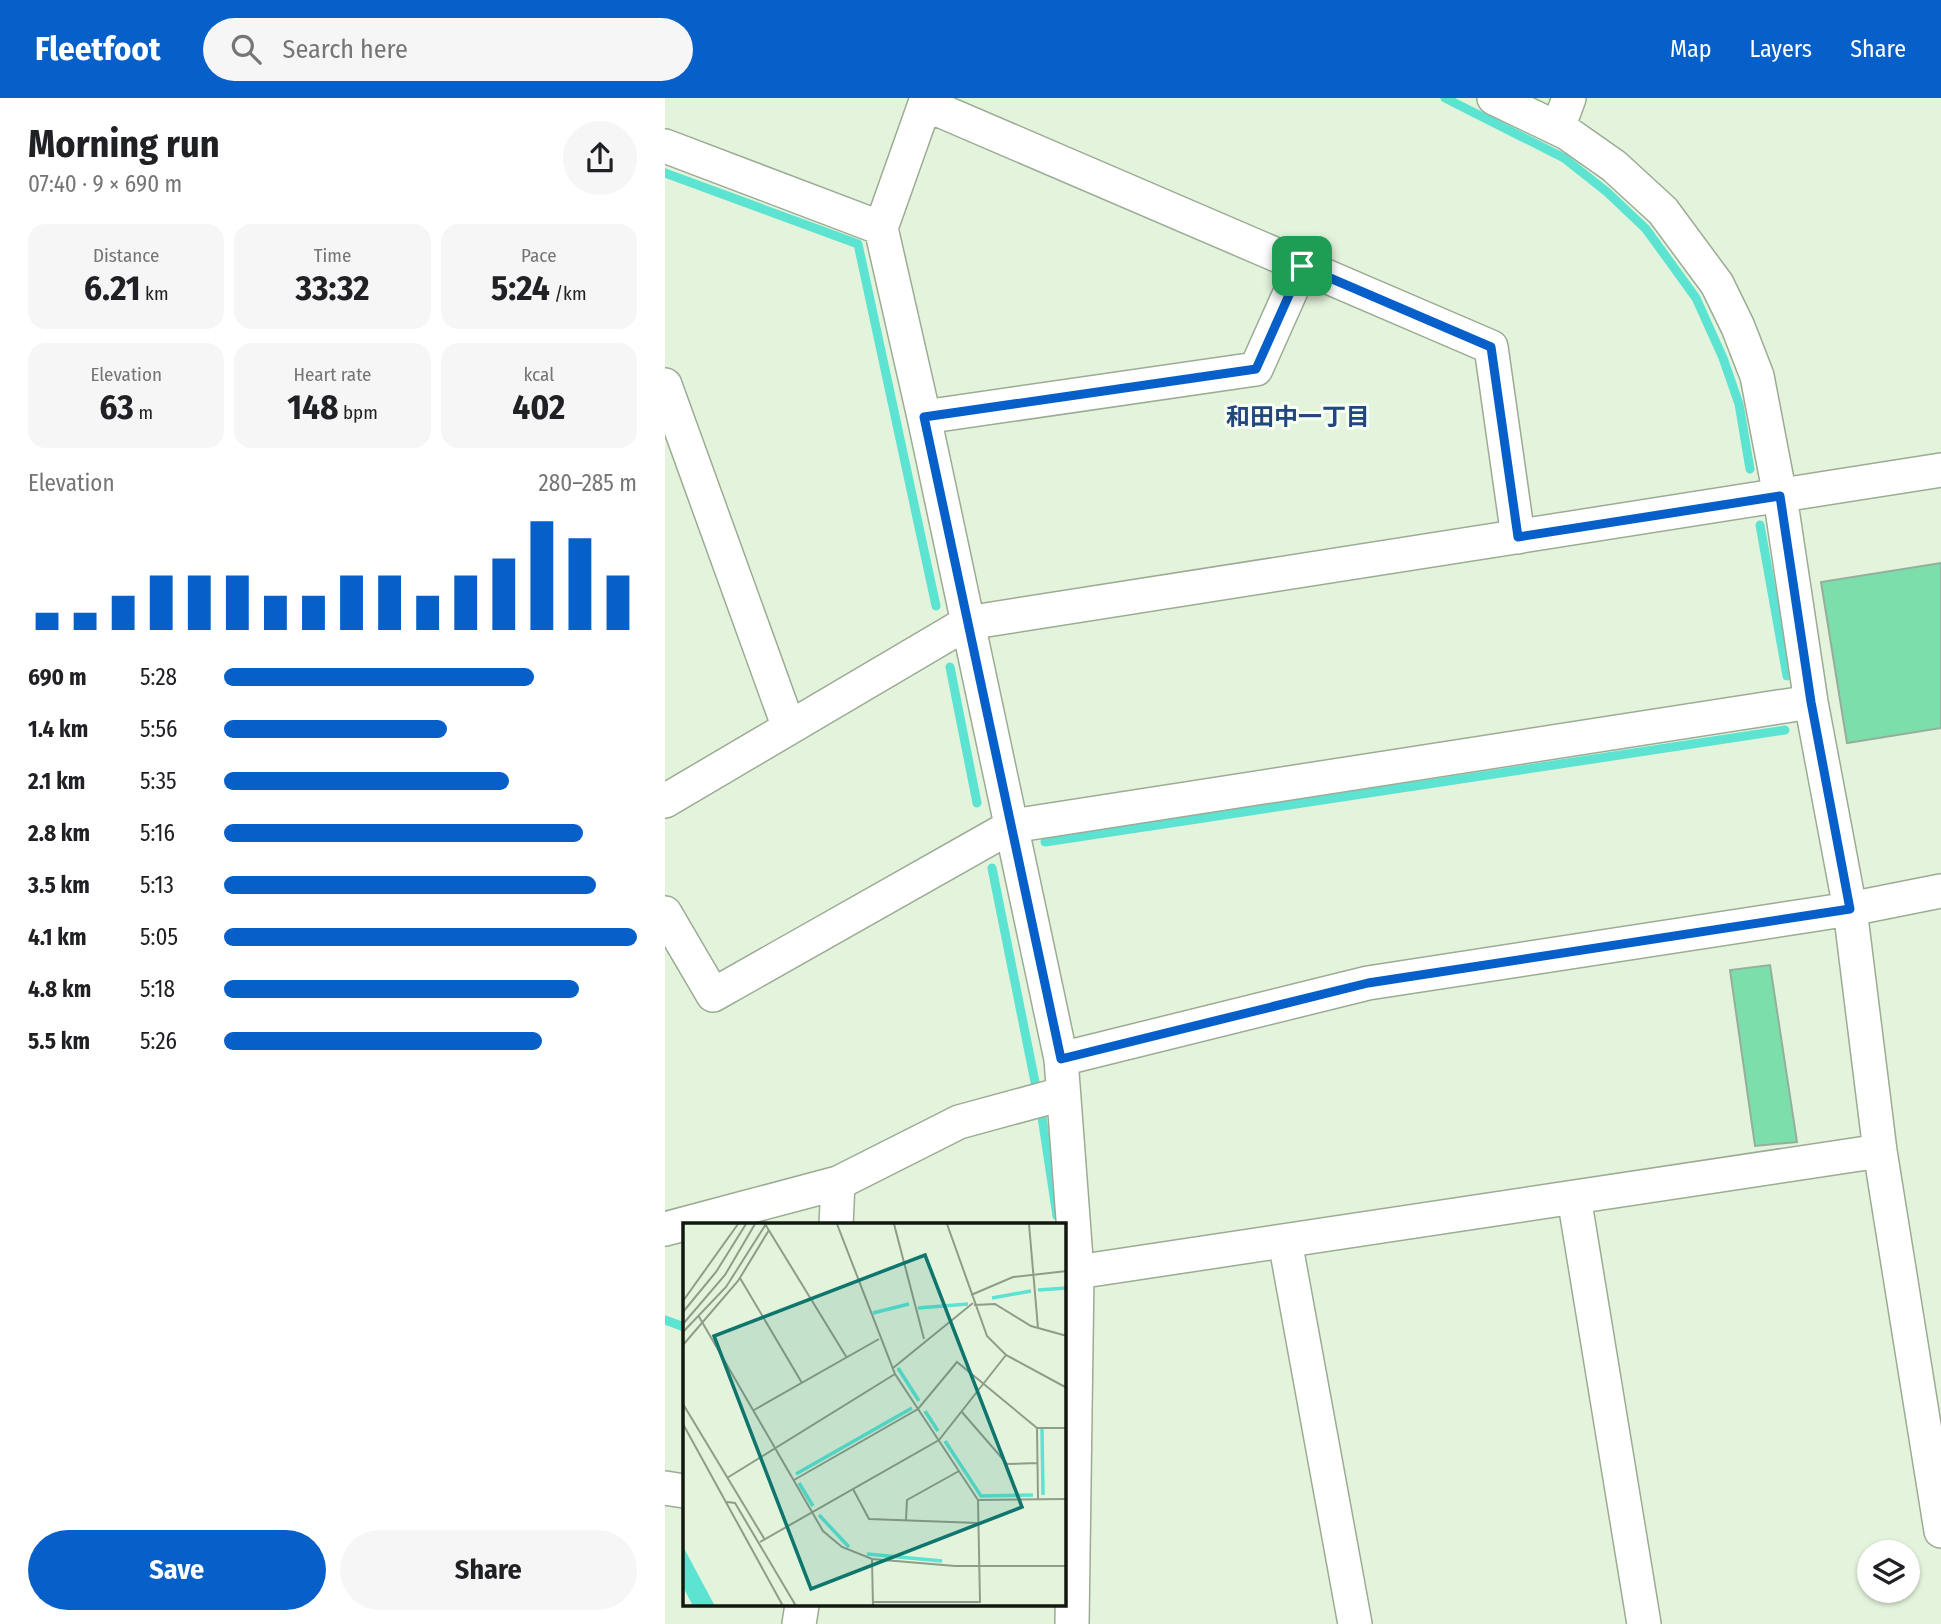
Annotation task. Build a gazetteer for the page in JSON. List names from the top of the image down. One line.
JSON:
{"districts":["和田中一丁目"],"page":{"header":"Fleetfoot","search":"Search here","nav":["Map","Layers","Share"],"heading":["Morning run","07:40 · 9 × 690 m"],"stats":[["Distance","6.21 km"],["Time","33:32"],["Pace","5:24 /km"],["Elevation","63 m"],["Heart rate","148 bpm"],["kcal","402"]],"chart":["Elevation","280–285 m"],"list":[{"name":"690 m","note":"5:28"},{"name":"1.4 km","note":"5:56"},{"name":"2.1 km","note":"5:35"},{"name":"2.8 km","note":"5:16"},{"name":"3.5 km","note":"5:13"},{"name":"4.1 km","note":"5:05"},{"name":"4.8 km","note":"5:18"},{"name":"5.5 km","note":"5:26"}],"buttons":["Save","Share"]}}
